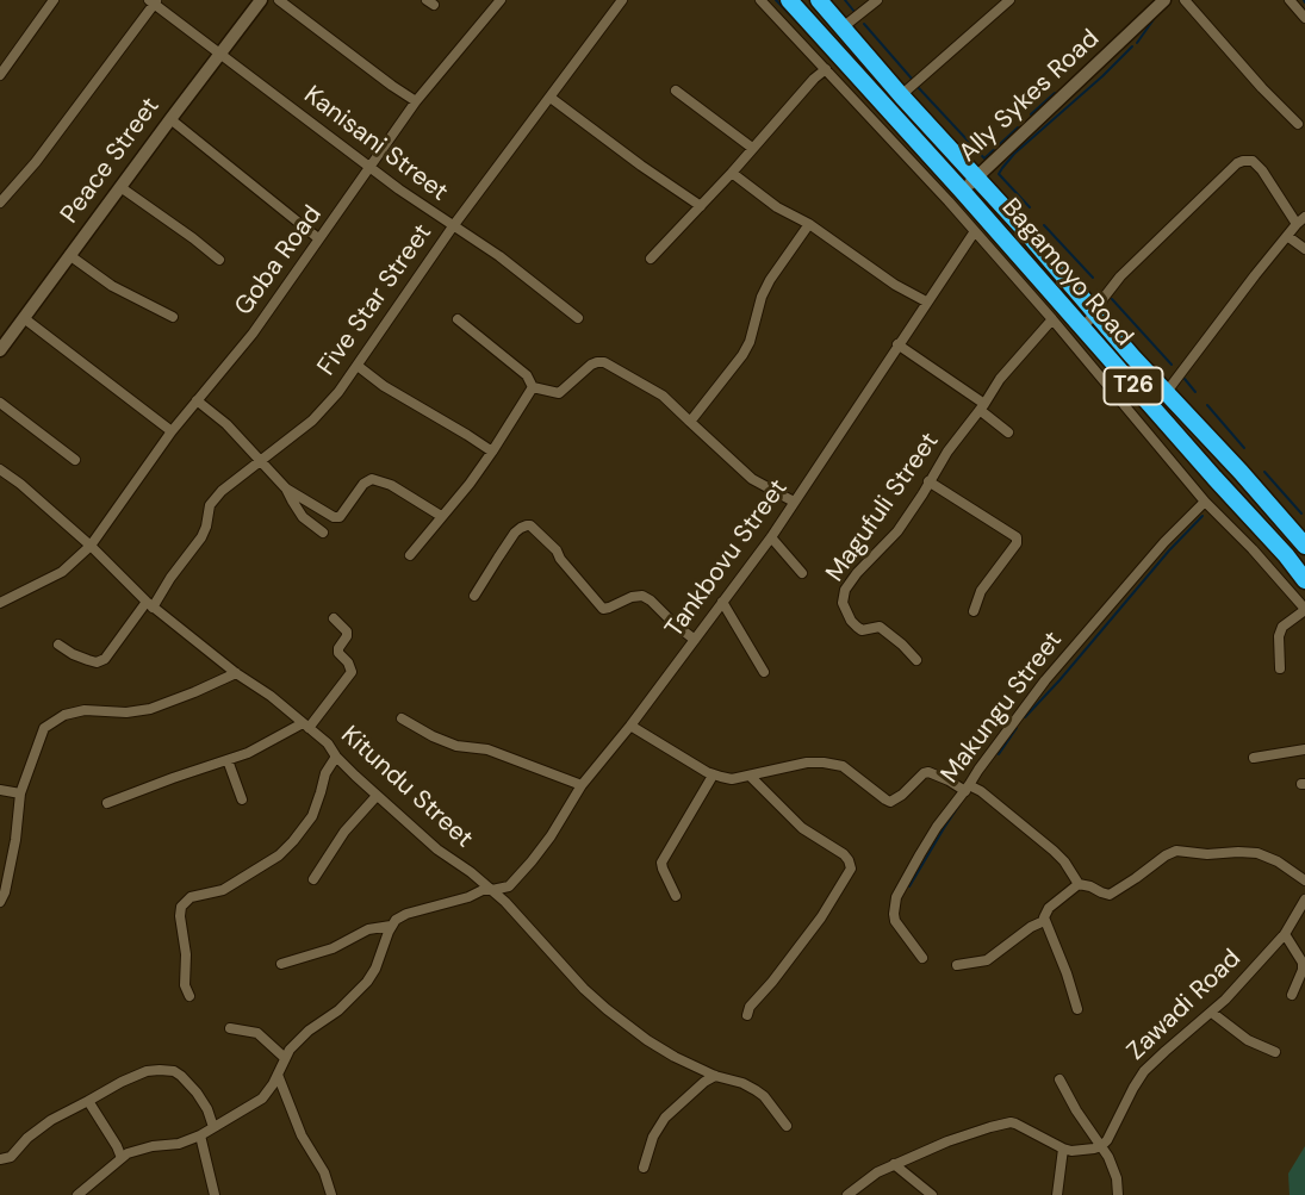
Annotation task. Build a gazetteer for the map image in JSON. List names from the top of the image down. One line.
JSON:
{"streets":{"highway":["Bagamoyo Road","T26"],"street":["Ally Sykes Road","Kanisani Street","Peace Street","Goba Road","Five Star Street","Magufuli Street","Tankbovu Street","Makungu Street","Kitundu Street","Zawadi Road"]},"crossings":[["Ally Sykes Road","Bagamoyo Road"],["Kanisani Street","Peace Street"],["Kanisani Street","Goba Road"],["Kanisani Street","Five Star Street"],["Goba Road","Kitundu Street"],["Five Star Street","Kitundu Street"],["Tankbovu Street","Kitundu Street"]]}
